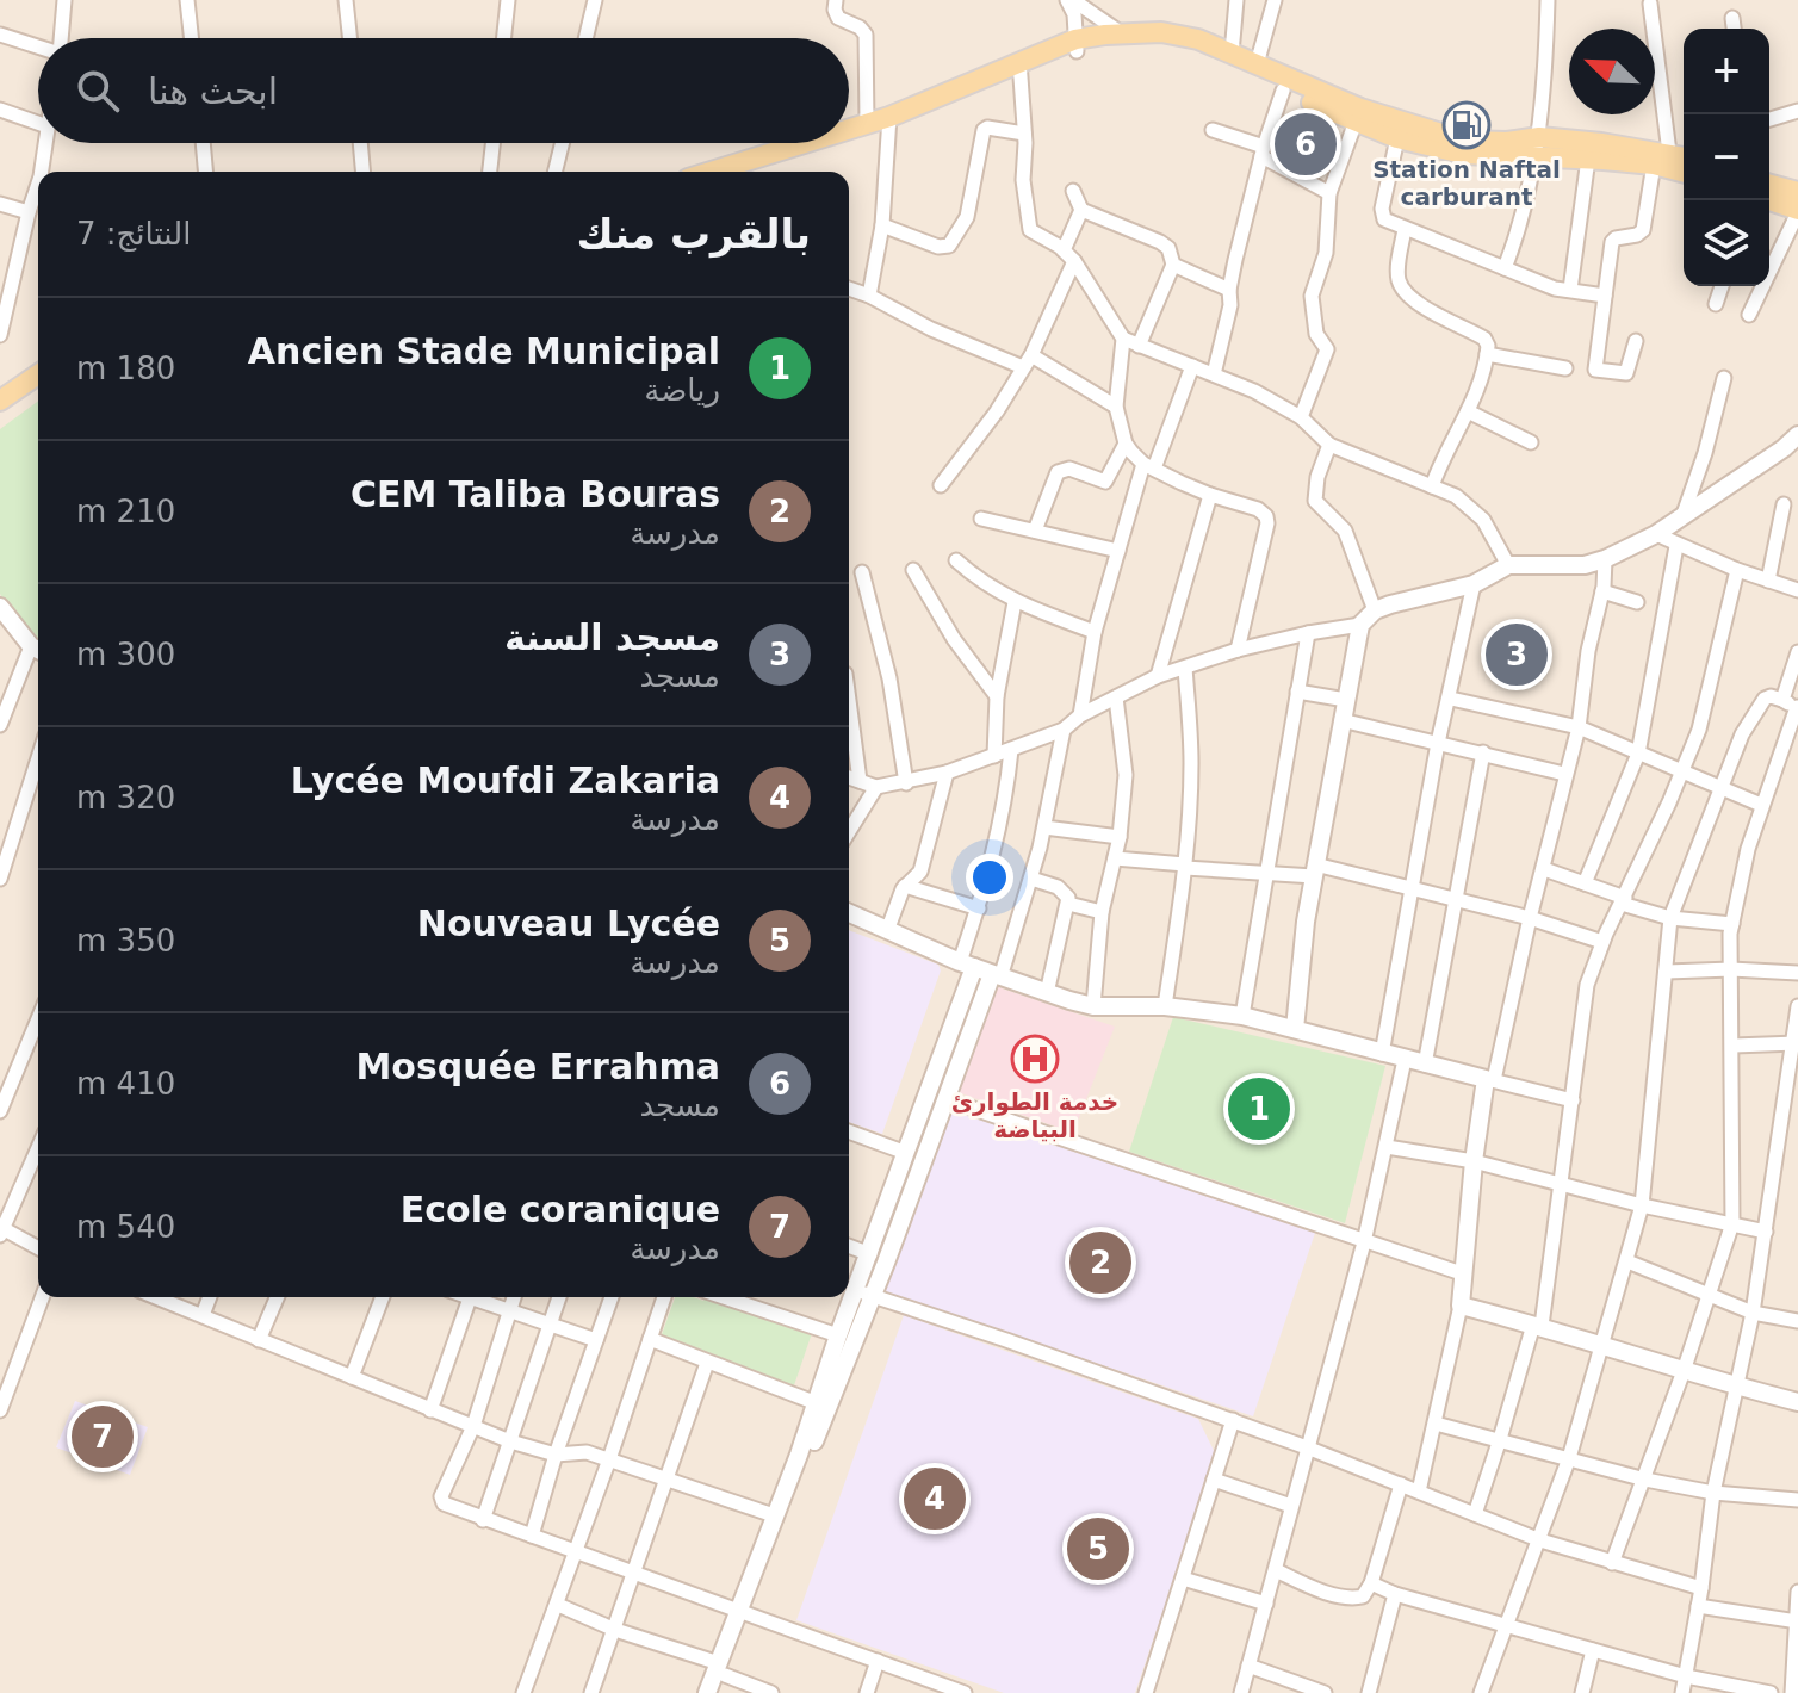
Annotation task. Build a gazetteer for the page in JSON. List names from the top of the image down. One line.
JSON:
{"places":{"fuel station":["Station Naftal carburant"],"hospital":["خدمة الطوارئ البياضة"]},"north":"top left","page":{"map_buttons":["+","−"],"search":"ابحث هنا","pins":["6","3","1","2","7","4","5"],"heading":["بالقرب منك","النتائج: 7"],"list":[{"mark":"1","name":"Ancien Stade Municipal","note":"رياضة","value":"180 m"},{"mark":"2","name":"CEM Taliba Bouras","note":"مدرسة","value":"210 m"},{"mark":"3","name":"مسجد السنة","note":"مسجد","value":"300 m"},{"mark":"4","name":"Lycée Moufdi Zakaria","note":"مدرسة","value":"320 m"},{"mark":"5","name":"Nouveau Lycée","note":"مدرسة","value":"350 m"},{"mark":"6","name":"Mosquée Errahma","note":"مسجد","value":"410 m"},{"mark":"7","name":"Ecole coranique","note":"مدرسة","value":"540 m"}]}}
